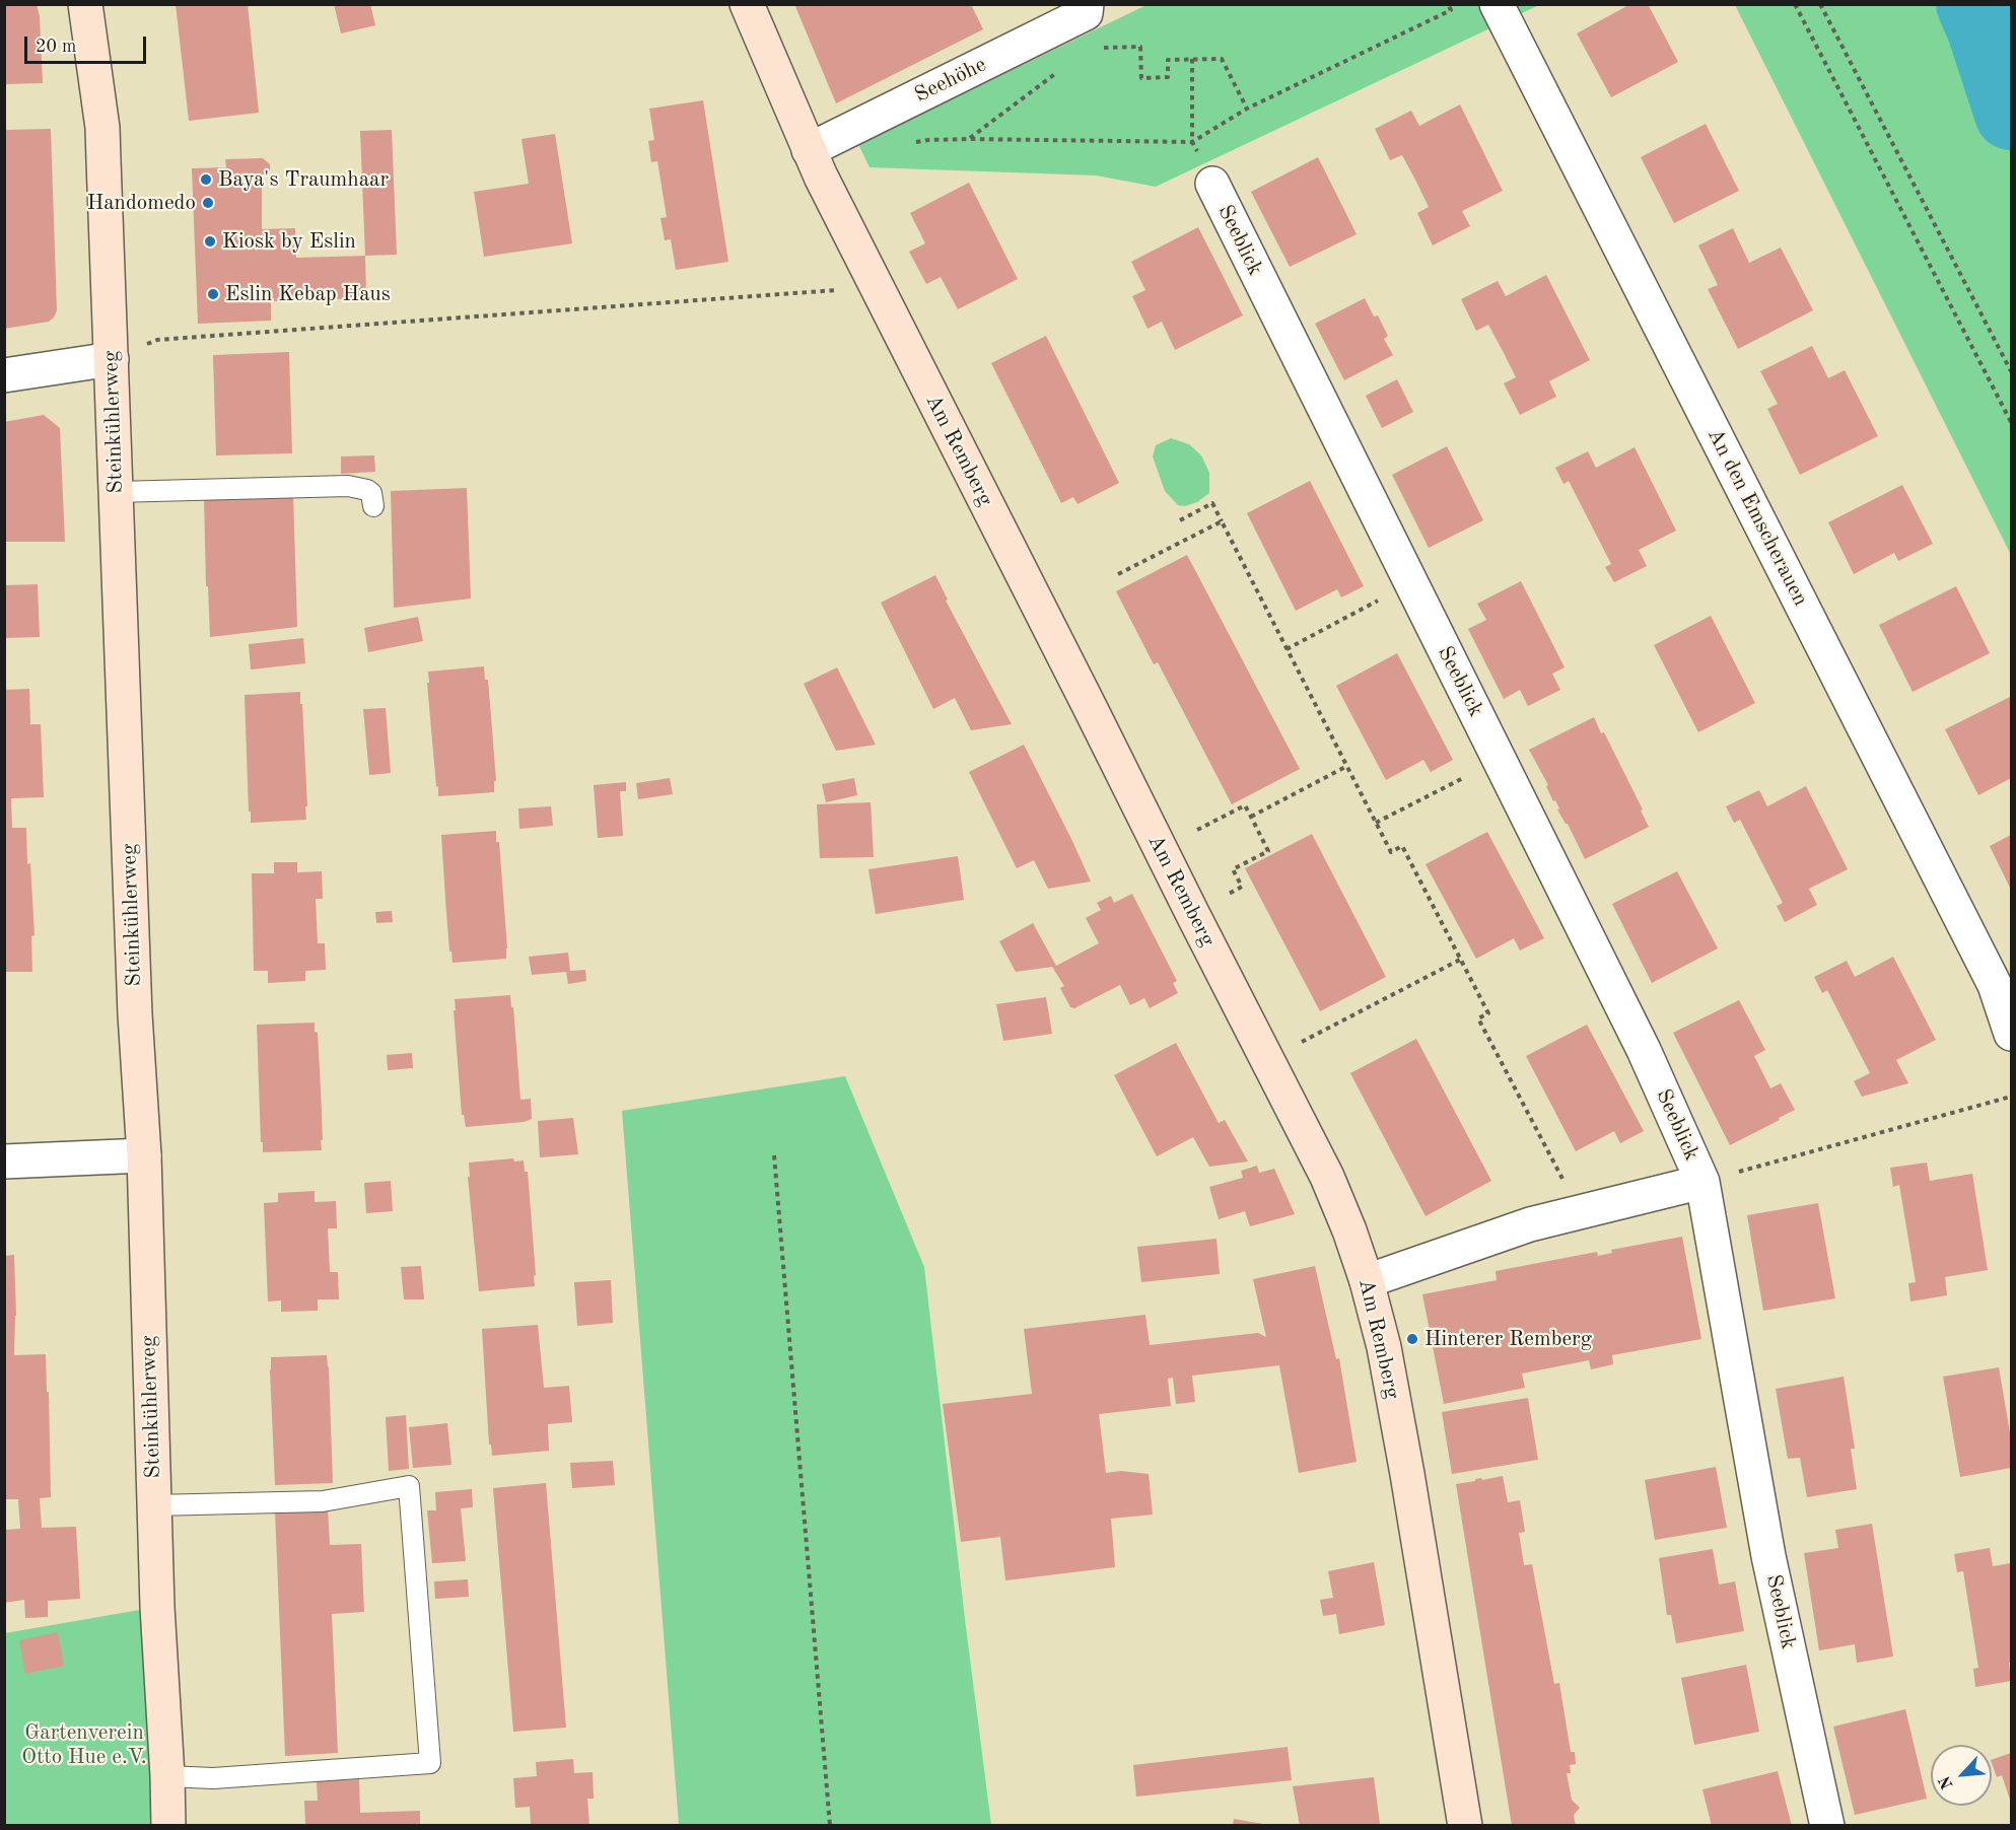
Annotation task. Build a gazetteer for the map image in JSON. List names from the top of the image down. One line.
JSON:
{"streets":{"street":["Seehöhe","Seeblick","Steinkühlerweg","Am Remberg","An den Emscherauen"]},"crossings":[["Seehöhe","Am Remberg"],["Seeblick","Am Remberg"]],"parks":["Gartenverein Otto Hue e.V."],"places":["Baya's Traumhaar","Handomedo","Kiosk by Eslin","Eslin Kebap Haus","Hinterer Remberg"],"scale_bar":"20 m","north":"bottom left"}
